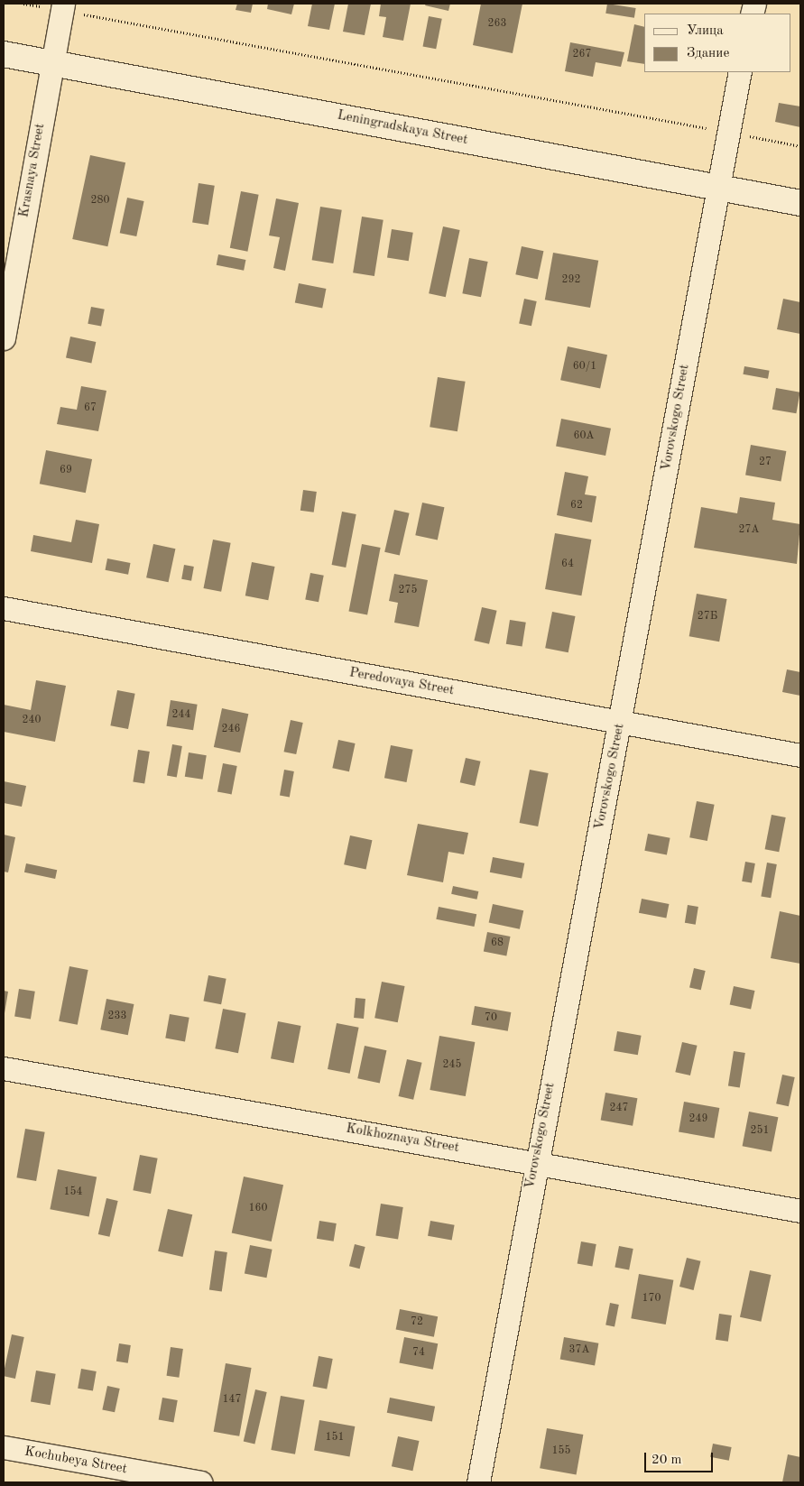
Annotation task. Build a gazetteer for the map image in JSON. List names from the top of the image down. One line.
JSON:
{"streets":{"street":["Leningradskaya Street","Krasnaya Street","Vorovskogo Street","Peredovaya Street","Kolkhoznaya Street","Kochubeya Street"]},"crossings":[["Leningradskaya Street","Krasnaya Street"],["Leningradskaya Street","Vorovskogo Street"],["Vorovskogo Street","Peredovaya Street"],["Vorovskogo Street","Kolkhoznaya Street"]],"house_numbers":["263","267","280","292","60/1","67","60А","27","69","62","27А","64","275","27Б","244","240","246","68","233","70","245","247","249","251","154","160","170","72","37А","74","147","151","155"],"legend":["Улица","Здание"],"scale_bar":"20 m"}
